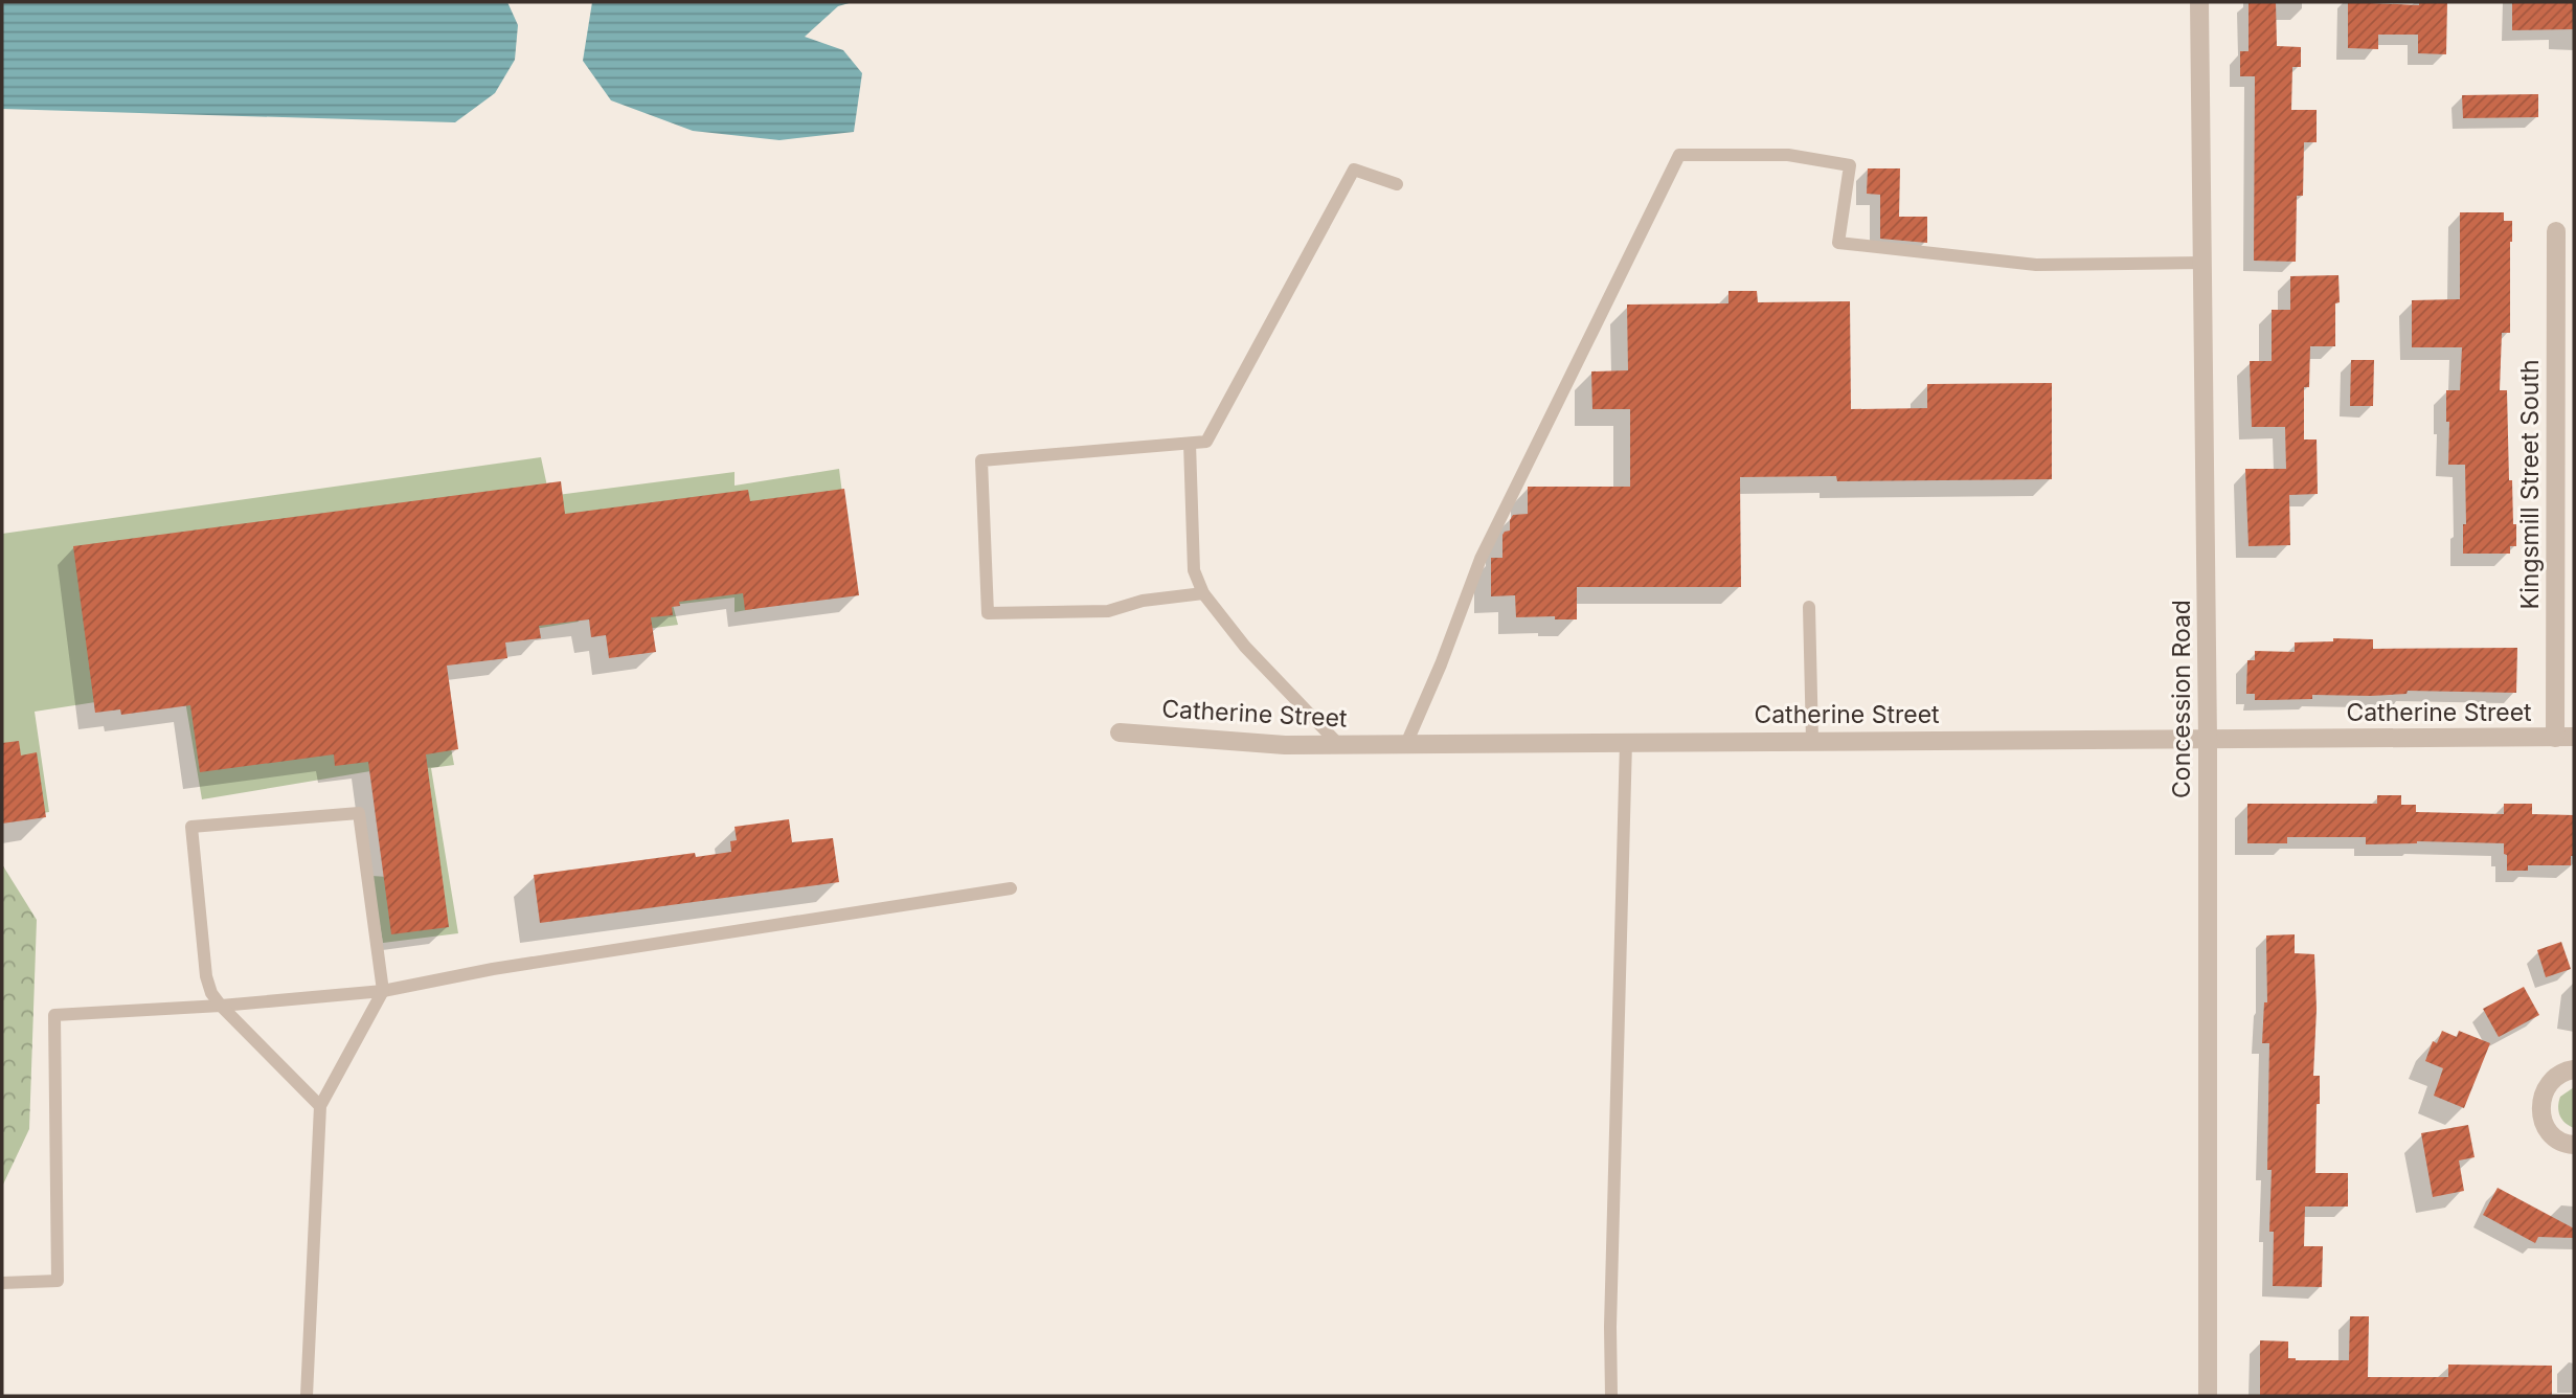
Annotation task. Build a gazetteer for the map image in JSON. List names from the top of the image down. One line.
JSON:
{"streets":{"street":["Kingsmill Street South","Concession Road","Catherine Street"]},"crossings":[["Kingsmill Street South","Catherine Street"],["Concession Road","Catherine Street"]]}
